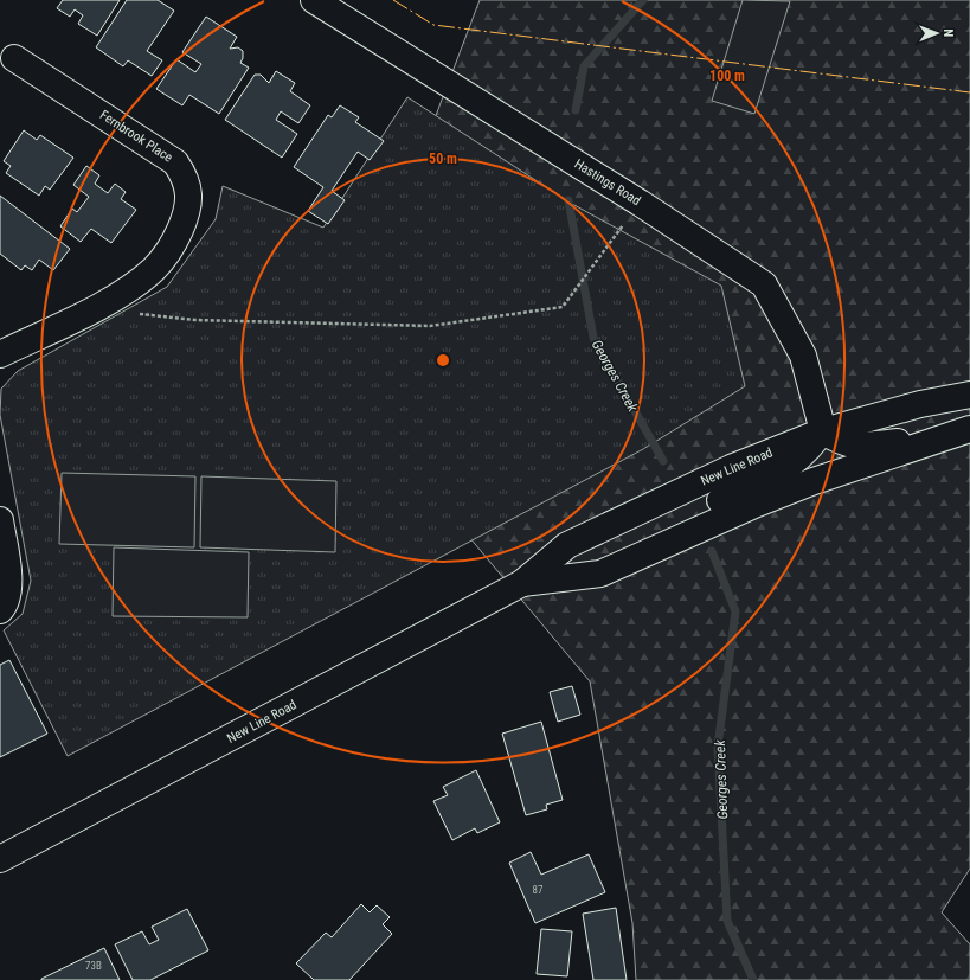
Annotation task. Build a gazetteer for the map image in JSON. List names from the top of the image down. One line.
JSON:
{"streets":{"main road":["Fernbrook Place","Hastings Road","New Line Road"]},"crossings":[["Hastings Road","New Line Road"]],"water":["Georges Creek"],"house_numbers":["87","73B"],"north":"right","rings":["100 m","50 m"]}
